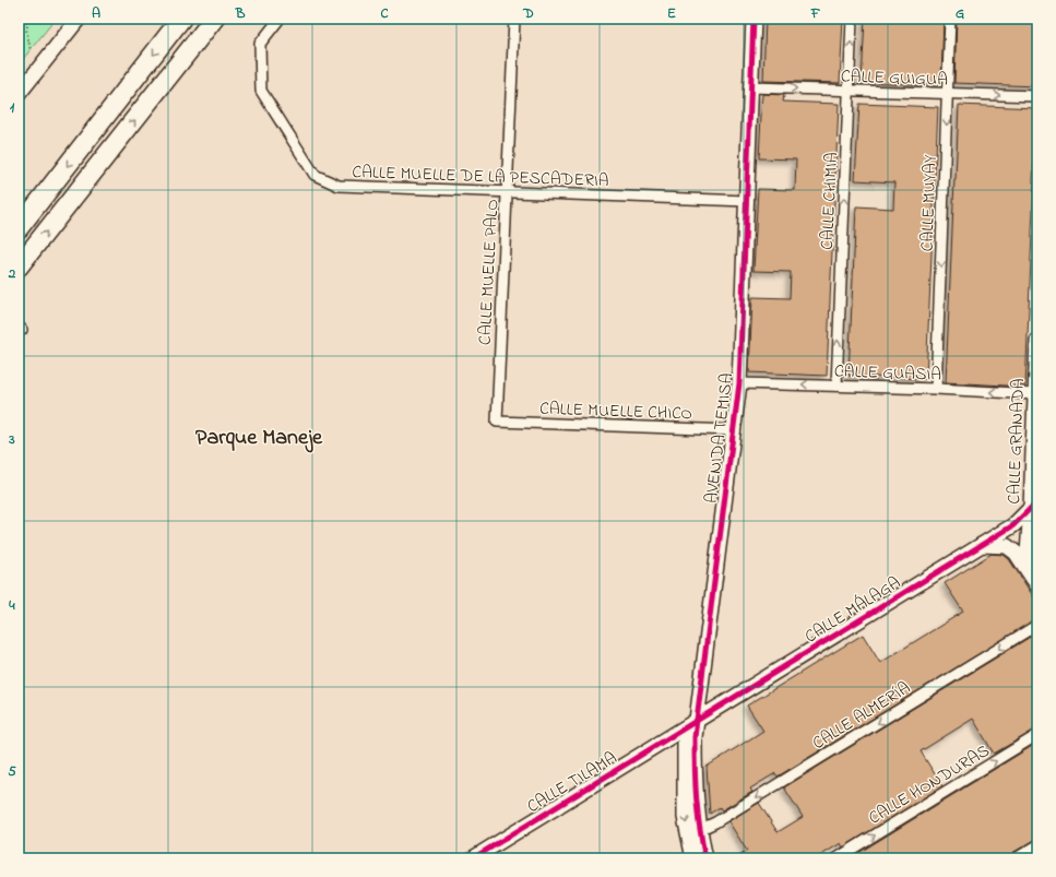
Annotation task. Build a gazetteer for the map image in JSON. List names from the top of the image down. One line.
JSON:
{"streets":{"street":["CALLE GUIGUA","CALLE MUELLE DE LA PESCADERIA","CALLE CHIMIA","CALLE MUYAY","CALLE MUELLE PALO","CALLE GUASIA","CALLE MUELLE CHICO","AVENIDA TEMISA","CALLE GRANADA","CALLE MÁLAGA","CALLE ALMERÍA","CALLE TILAMA","CALLE HONDURAS"]},"crossings":[["CALLE GUIGUA","CALLE CHIMIA"],["CALLE GUIGUA","CALLE MUYAY"],["CALLE GUIGUA","AVENIDA TEMISA"],["CALLE MUELLE DE LA PESCADERIA","CALLE MUELLE PALO"],["CALLE MUELLE DE LA PESCADERIA","AVENIDA TEMISA"],["CALLE CHIMIA","CALLE GUASIA"],["CALLE MUYAY","CALLE GUASIA"],["CALLE MUELLE PALO","CALLE MUELLE CHICO"],["CALLE GUASIA","AVENIDA TEMISA"],["CALLE GUASIA","CALLE GRANADA"],["CALLE MUELLE CHICO","AVENIDA TEMISA"],["AVENIDA TEMISA","CALLE MÁLAGA"],["AVENIDA TEMISA","CALLE ALMERÍA"],["AVENIDA TEMISA","CALLE TILAMA"],["CALLE GRANADA","CALLE MÁLAGA"],["CALLE MÁLAGA","CALLE TILAMA"]],"one_way":["CALLE GUIGUA","CALLE CHIMIA","CALLE MUYAY","CALLE GUASIA","CALLE ALMERÍA","CALLE HONDURAS"],"districts":["Parque Maneje"],"grid":{"columns":["A","B","C","D","E","F","G"],"rows":["1","2","3","4","5"]}}
